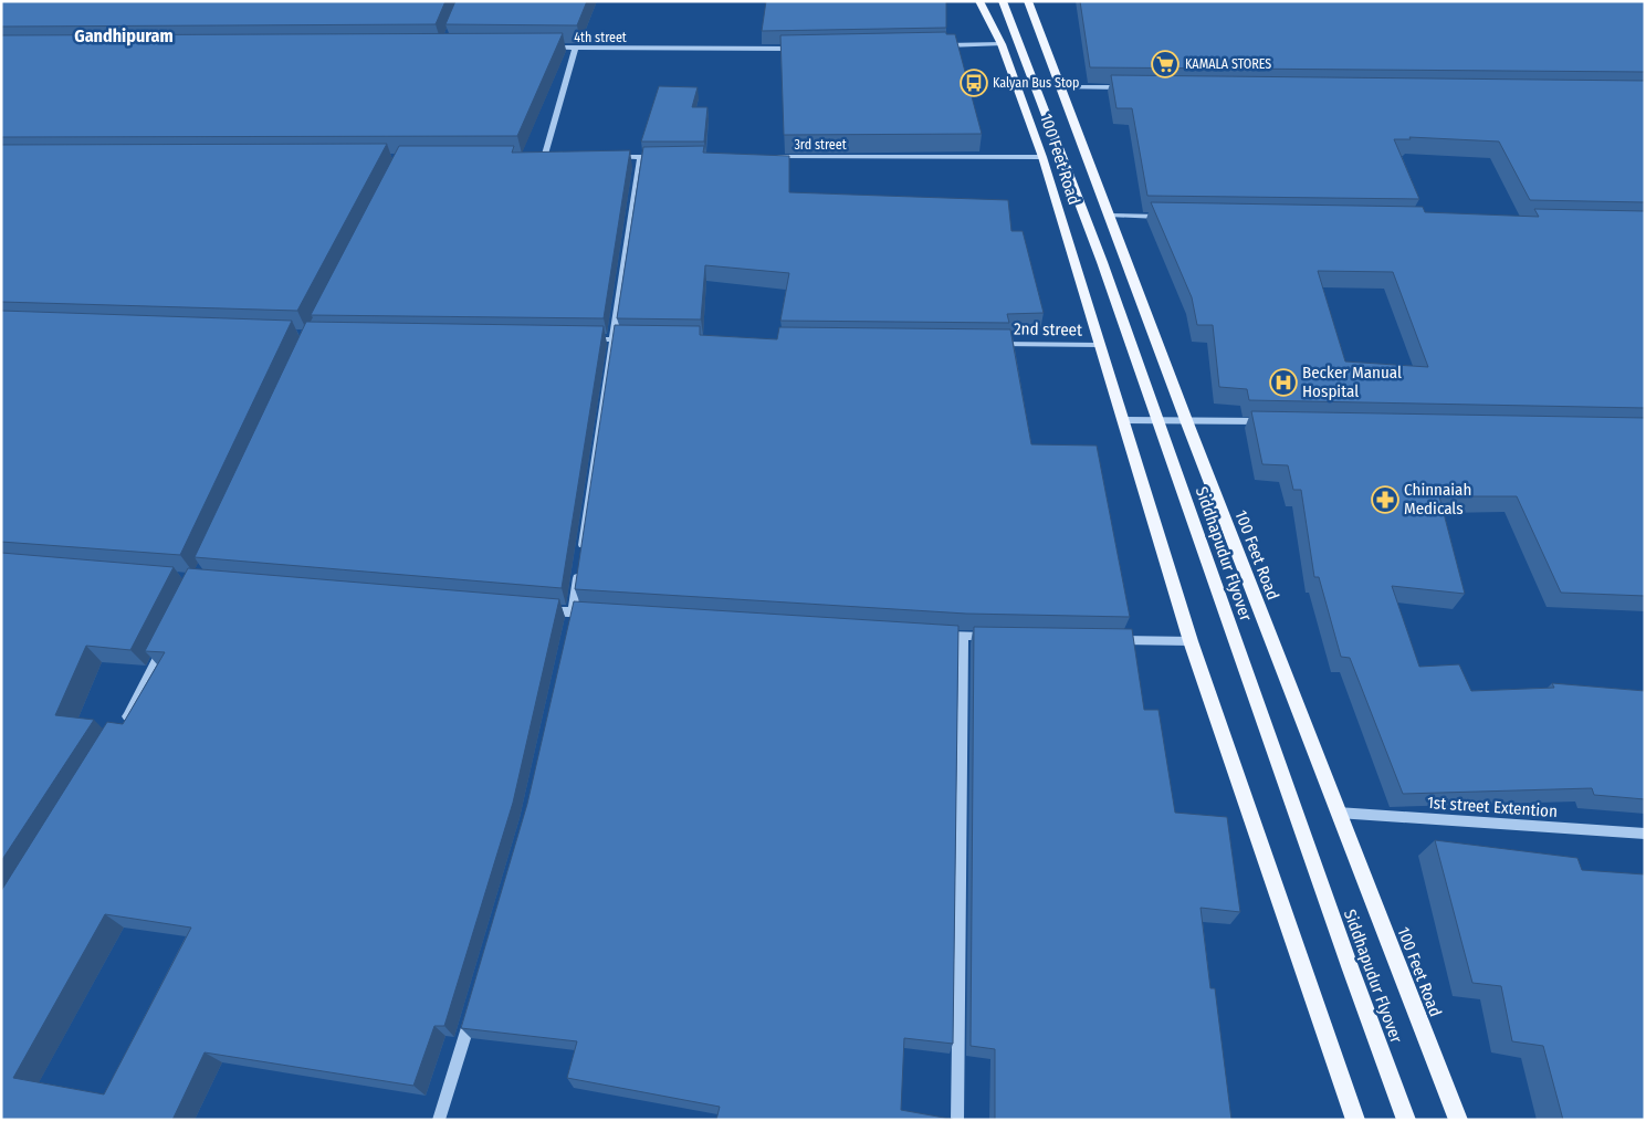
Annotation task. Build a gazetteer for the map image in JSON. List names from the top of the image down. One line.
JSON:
{"streets":{"main road":["100 Feet Road","Siddhapudur Flyover"],"street":["4th street","3rd street","2nd street","1st street Extention"]},"crossings":[["3rd street","100 Feet Road"],["100 Feet Road","2nd street"],["100 Feet Road","1st street Extention"]],"districts":["Gandhipuram"],"places":{"supermarket":["KAMALA STORES"],"bus stop":["Kalyan Bus Stop"],"hospital":["Becker Manual Hospital"],"pharmacy":["Chinnaiah Medicals"]}}
